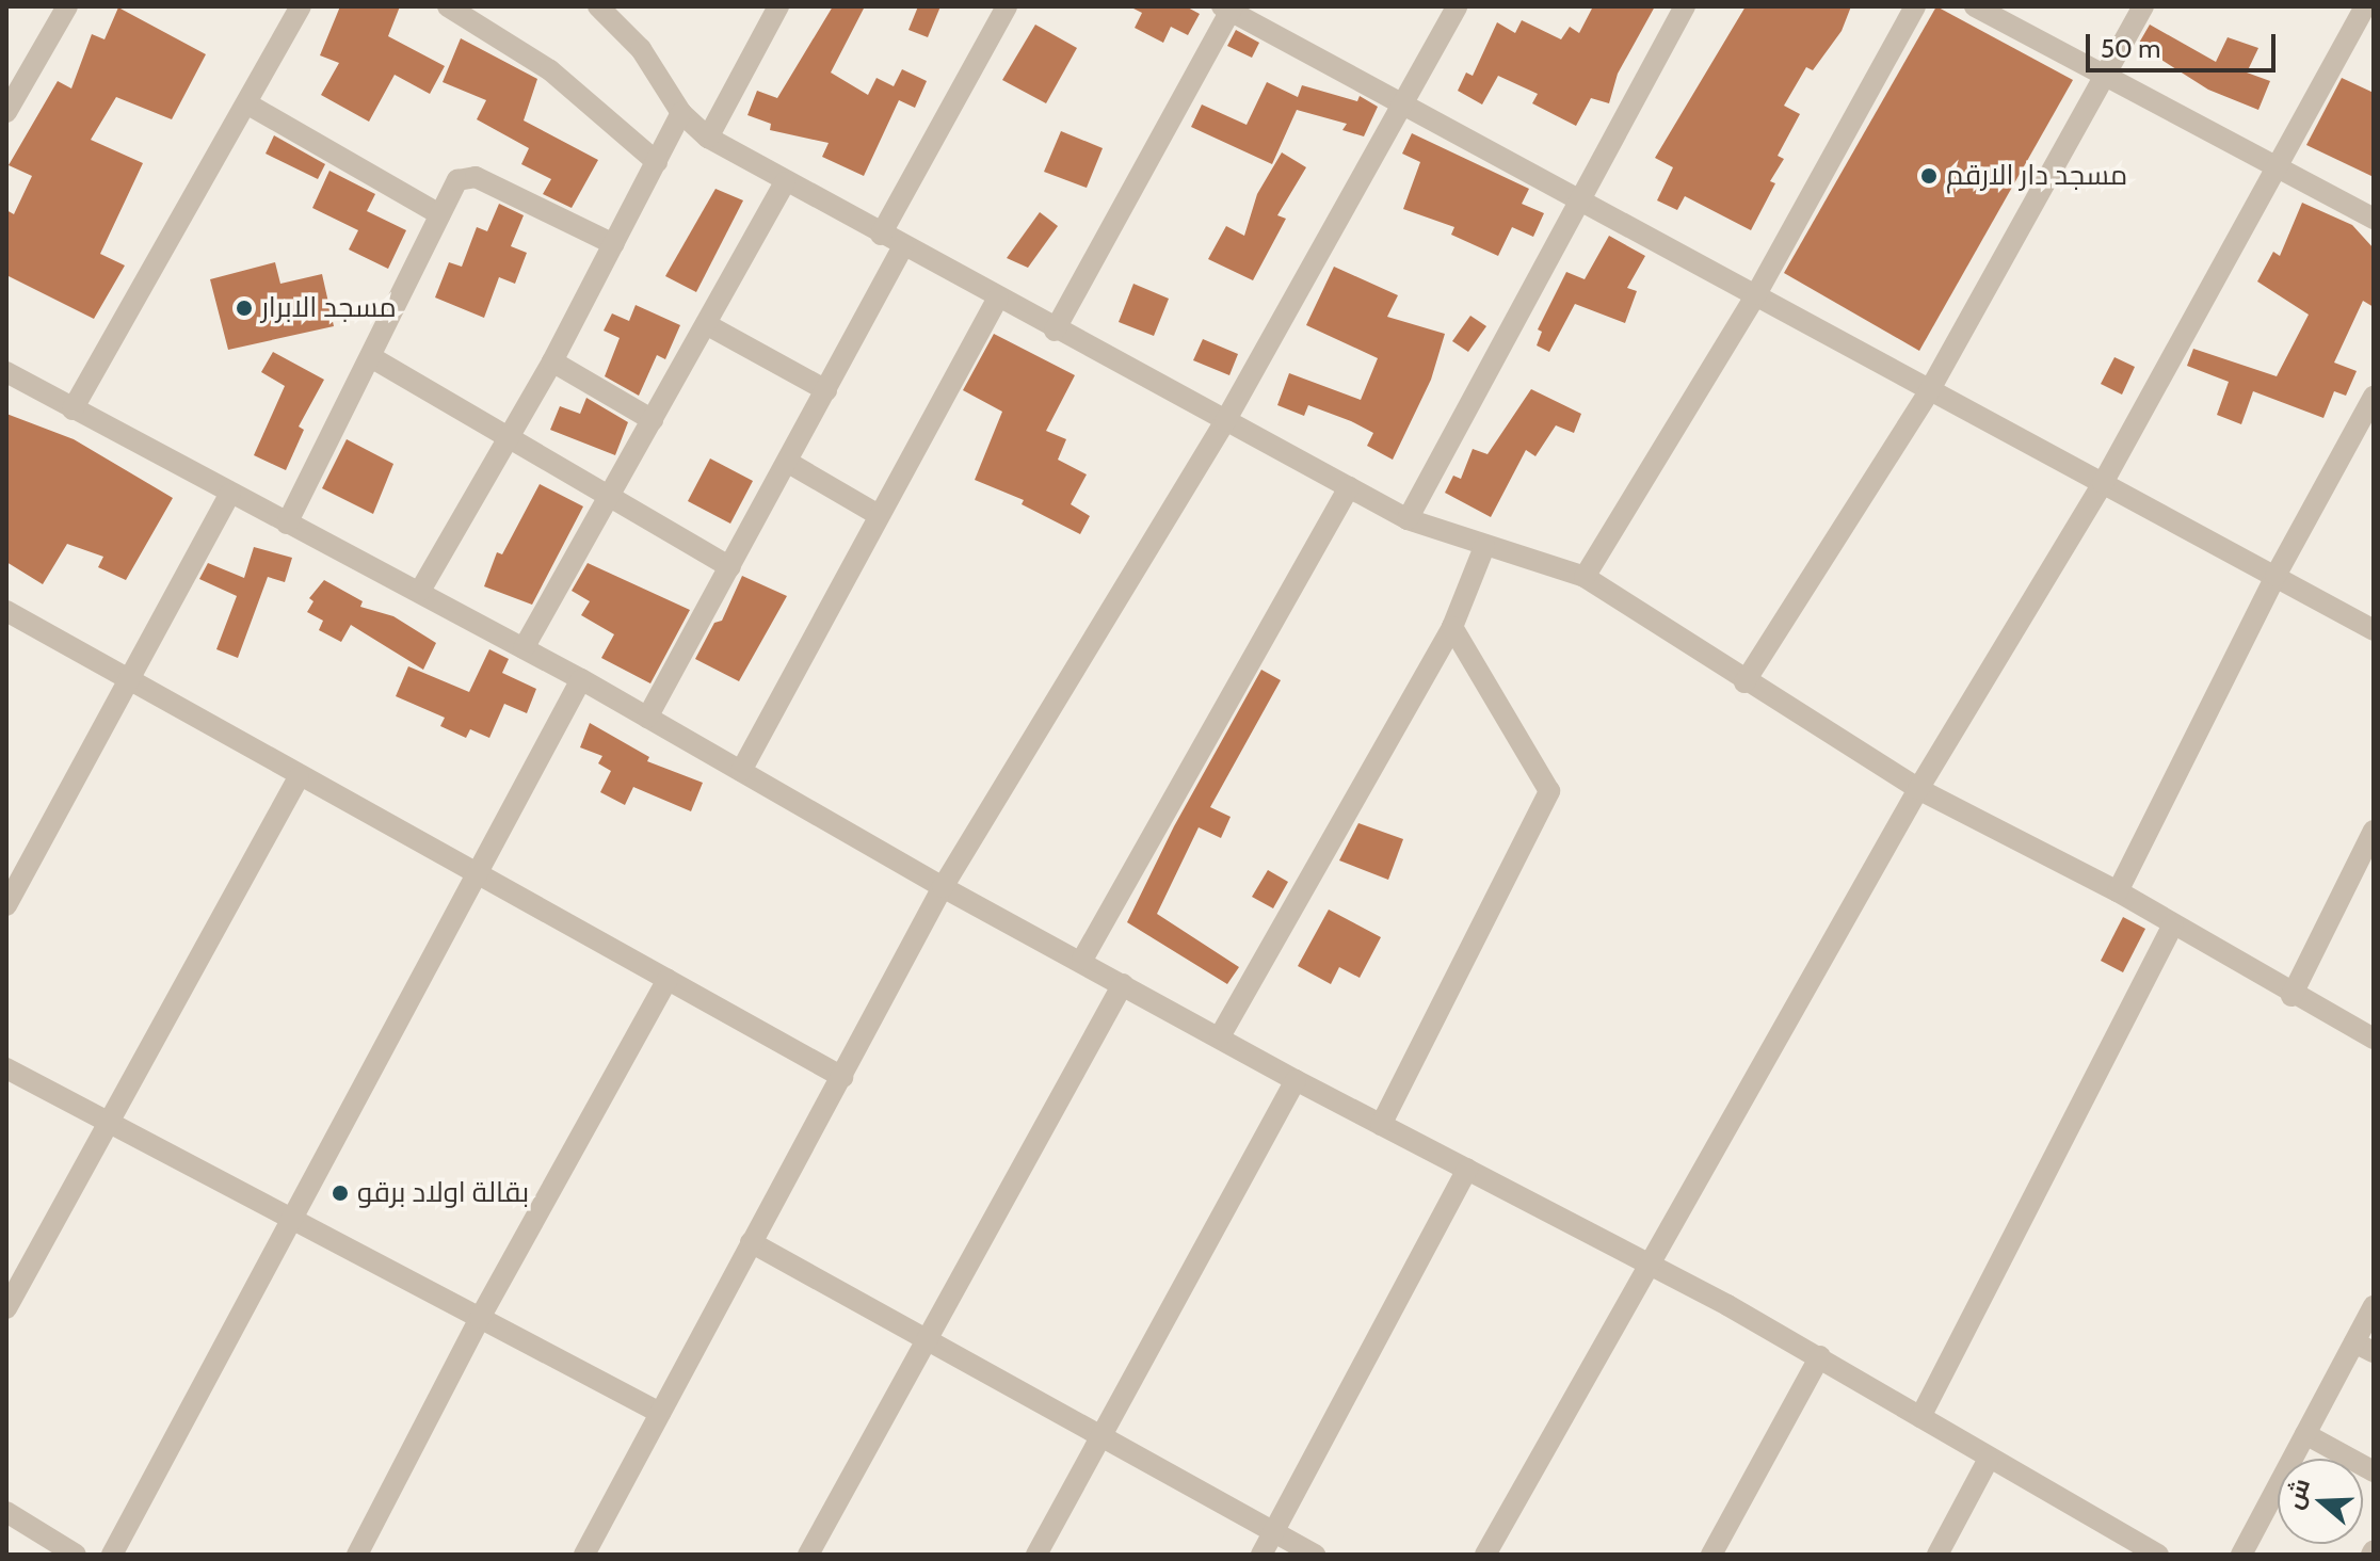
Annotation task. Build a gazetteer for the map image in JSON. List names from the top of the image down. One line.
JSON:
{"places":["مسجد دار الارقم","مسجد الابرار","بقالة اولاد برقو"],"scale_bar":"50 m","north":"left"}
